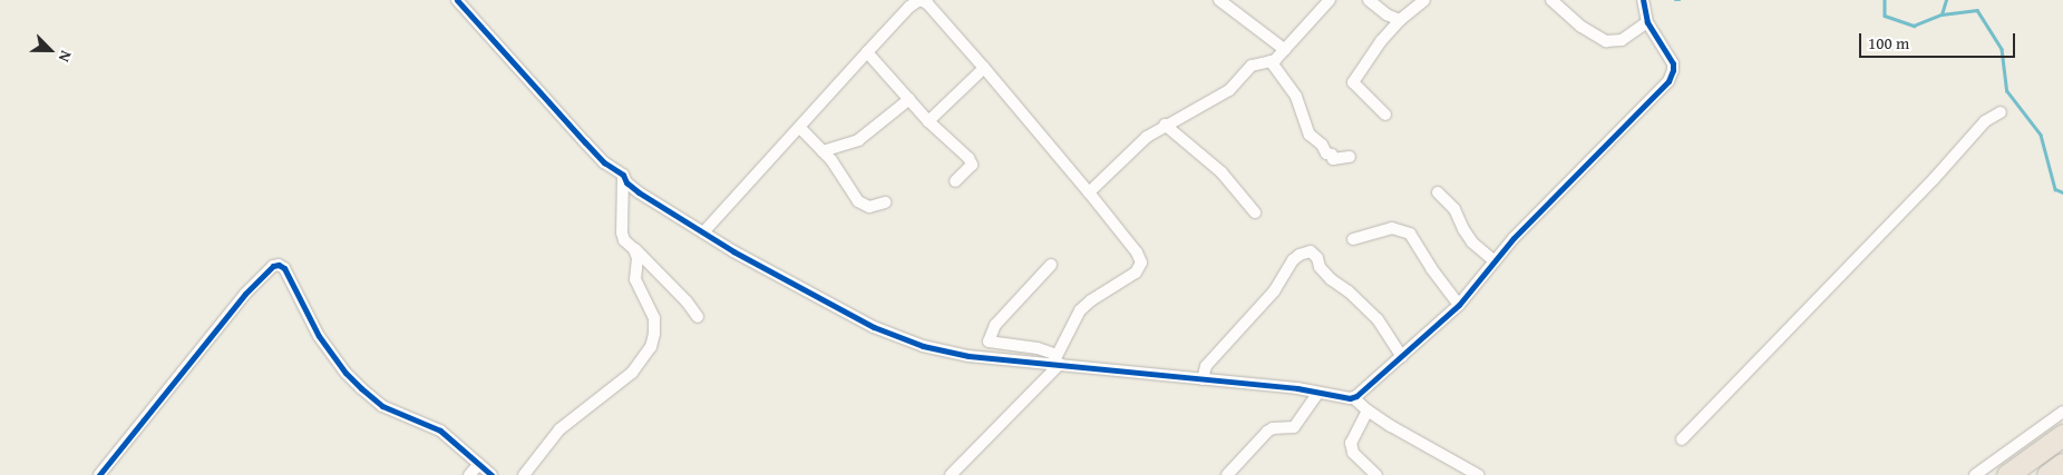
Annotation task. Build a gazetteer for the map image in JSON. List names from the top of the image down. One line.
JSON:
{"scale_bar":"100 m","north":"bottom right"}
